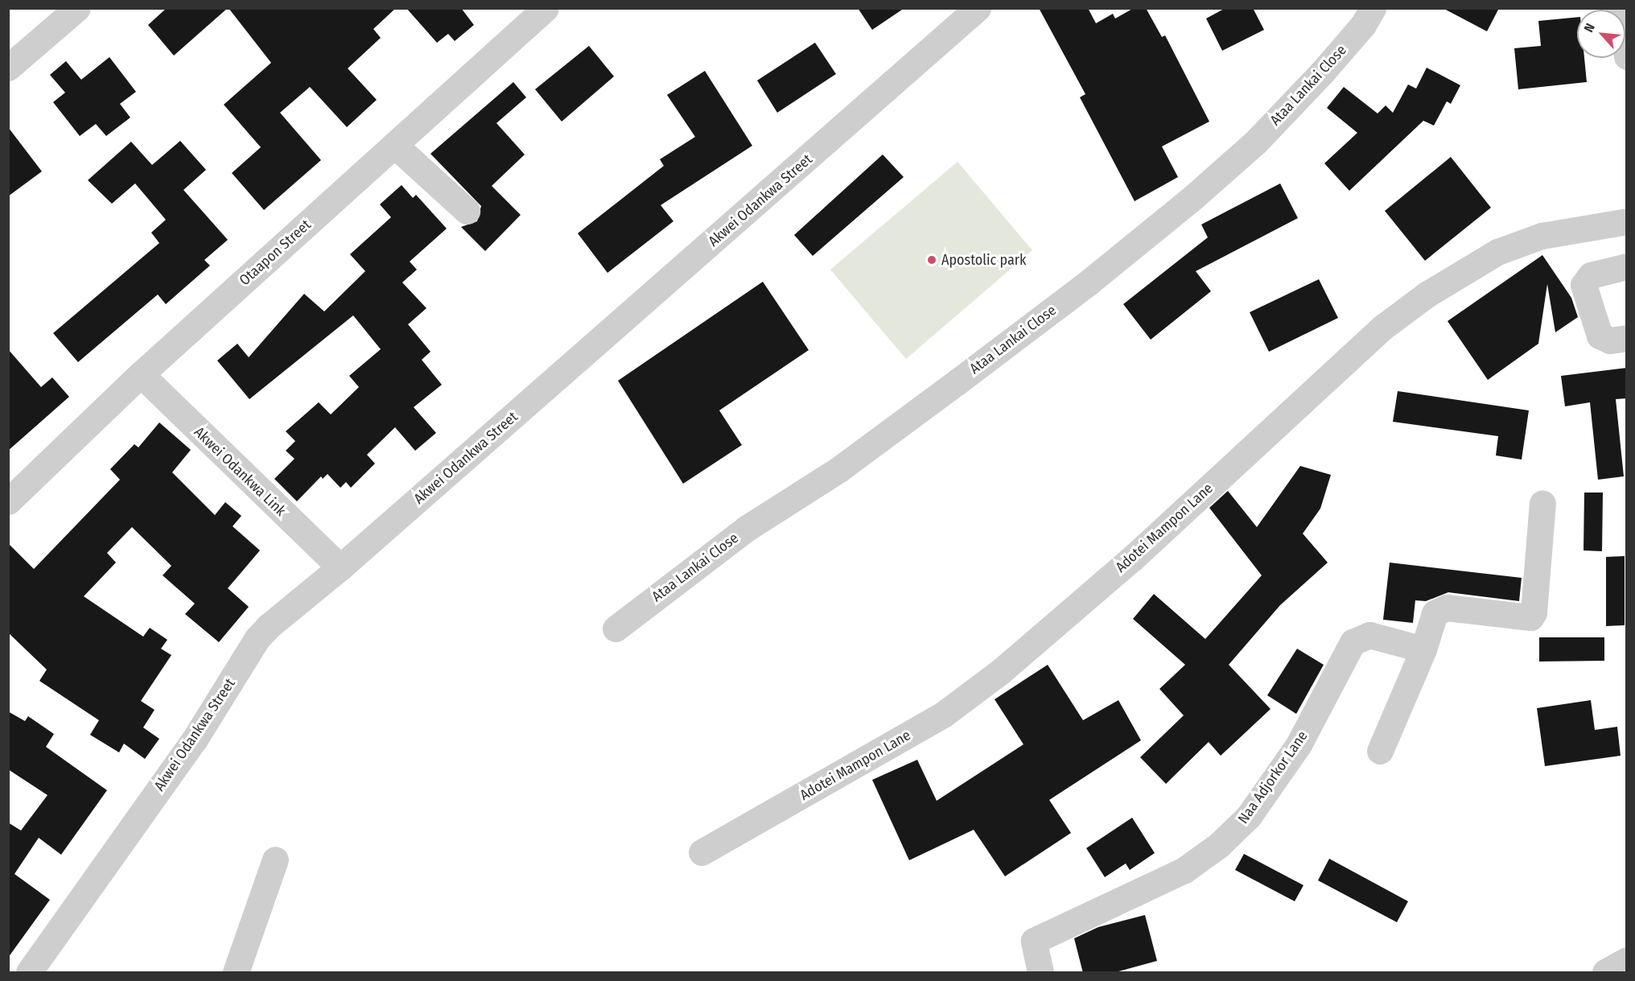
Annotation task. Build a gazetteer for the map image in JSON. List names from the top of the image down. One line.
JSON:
{"streets":{"street":["Ataa Lankai Close","Akwei Odankwa Street","Otaapon Street","Akwei Odankwa Link","Adotei Mampon Lane","Naa Adjorkor Lane"]},"crossings":[["Akwei Odankwa Street","Akwei Odankwa Link"],["Otaapon Street","Akwei Odankwa Link"]],"places":["Apostolic park"],"north":"top left"}
